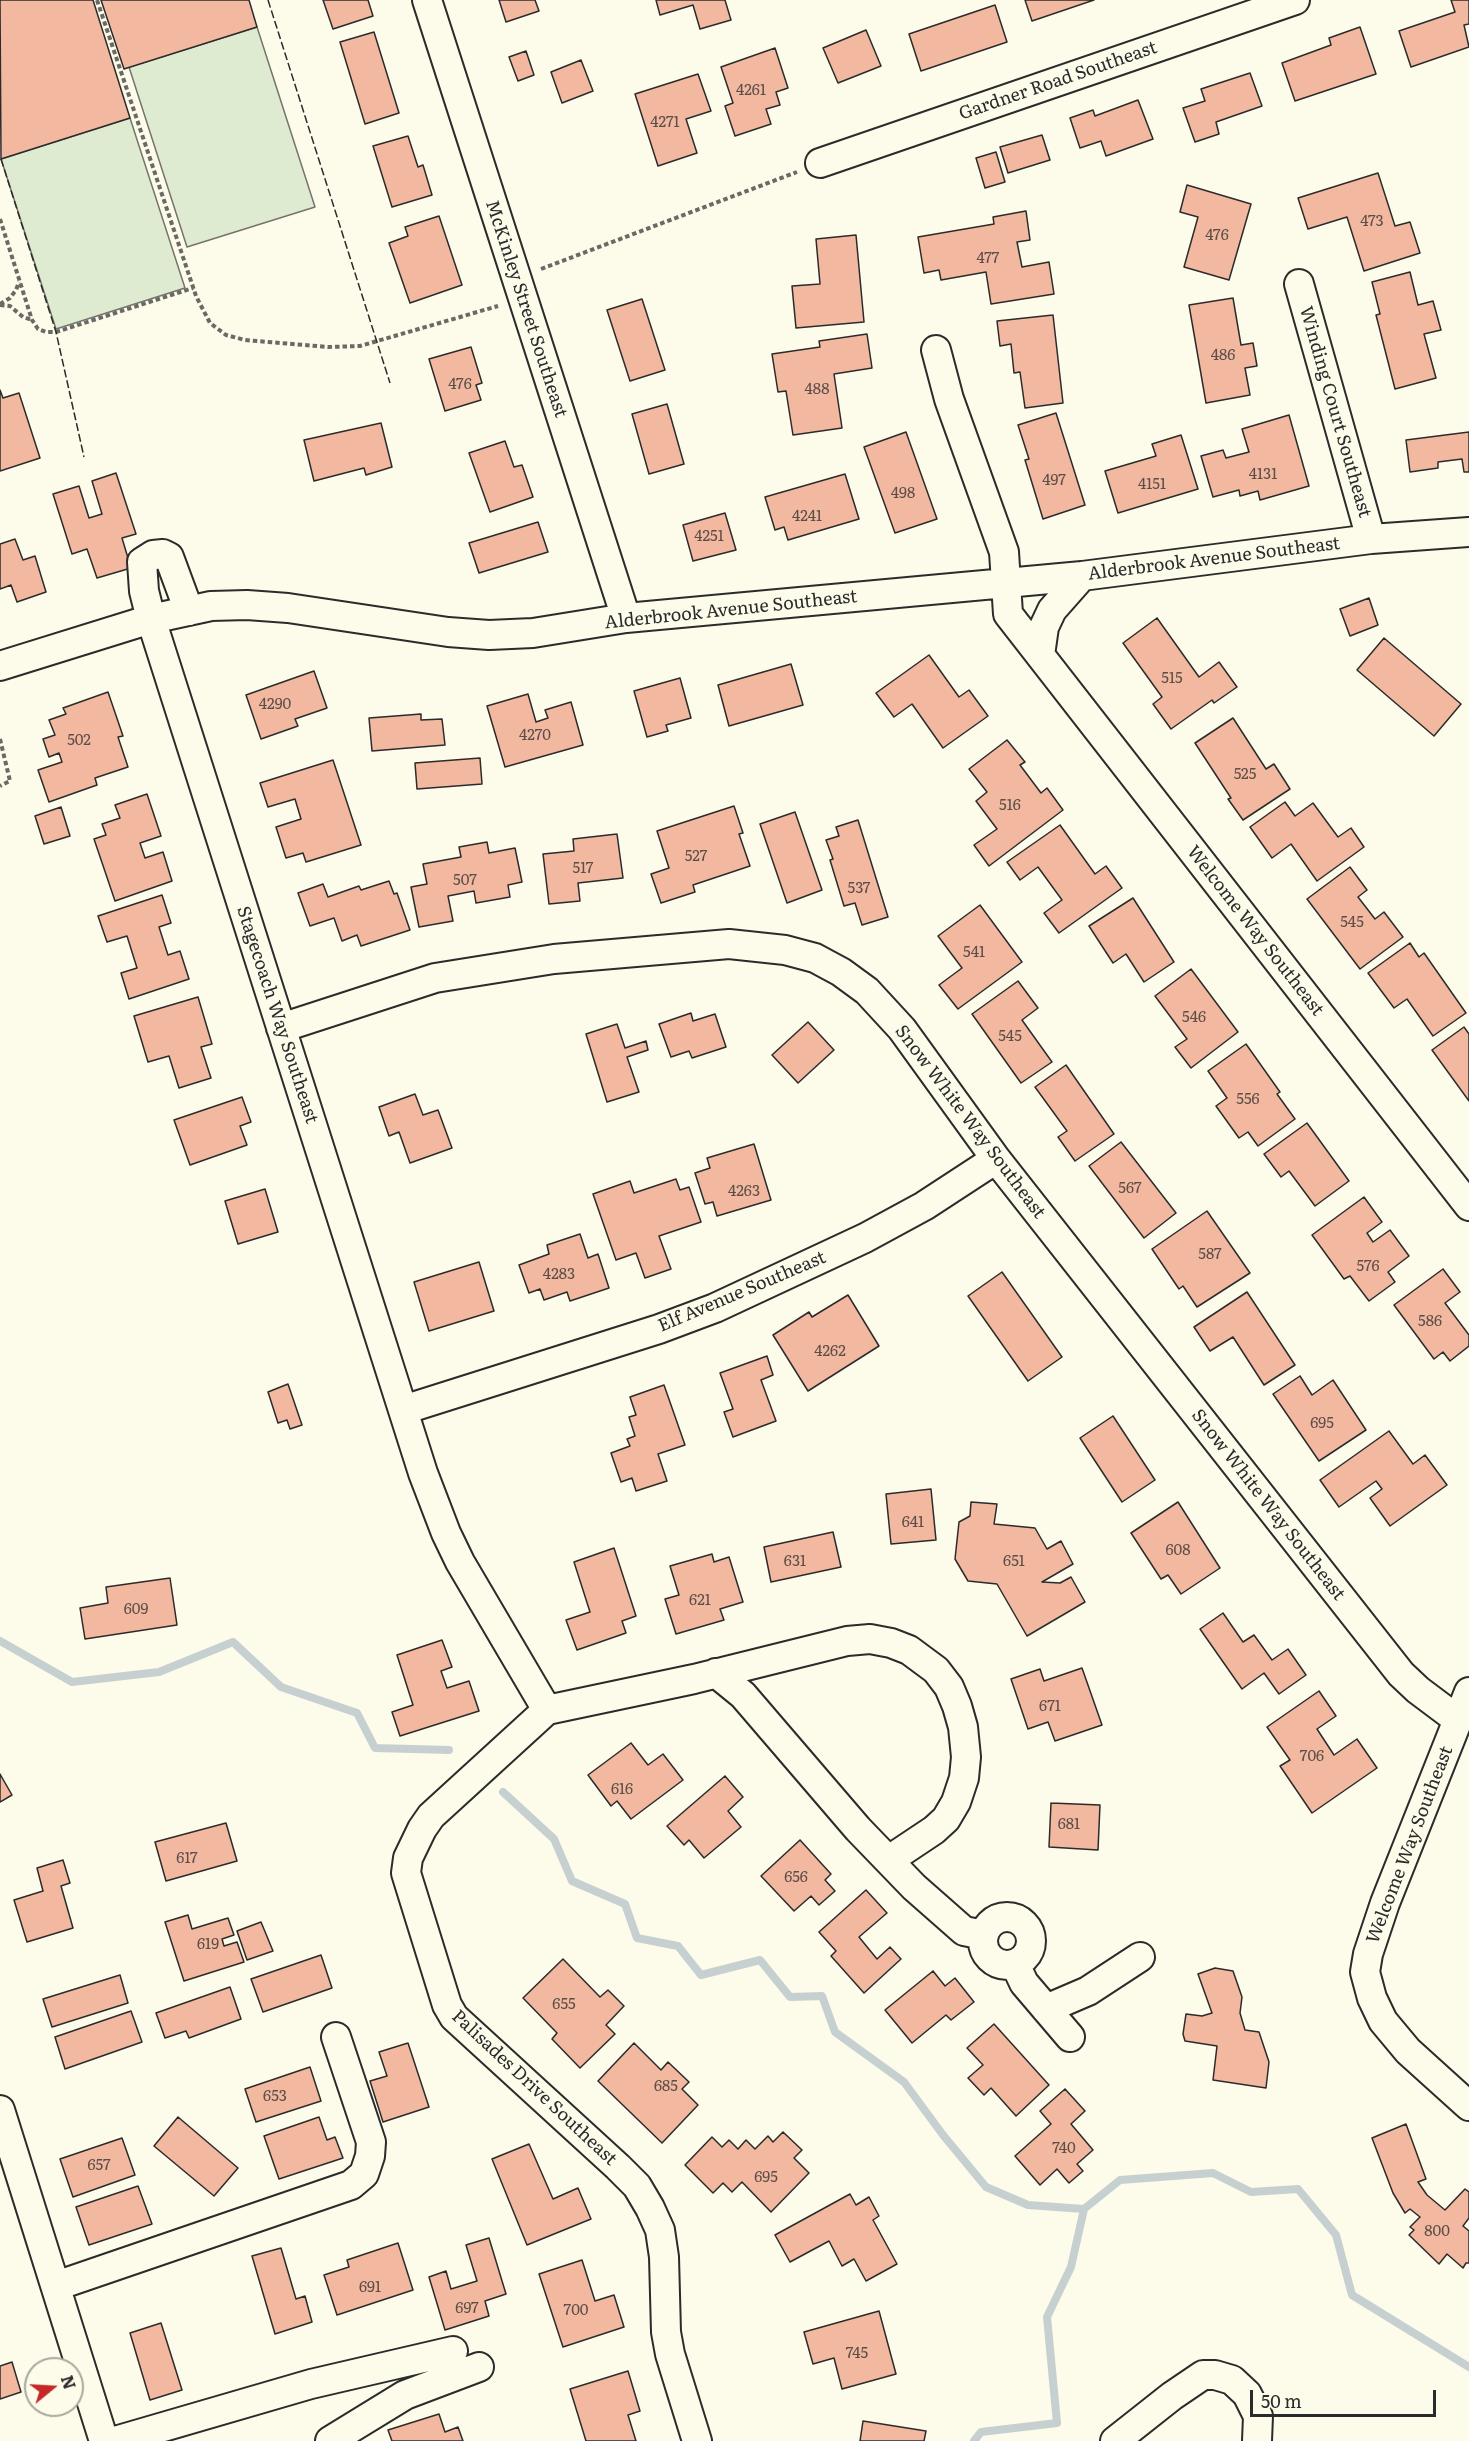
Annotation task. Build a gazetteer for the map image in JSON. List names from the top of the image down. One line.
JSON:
{"streets":{"street":["Gardner Road Southeast","McKinley Street Southeast","Winding Court Southeast","Alderbrook Avenue Southeast","Welcome Way Southeast","Stagecoach Way Southeast","Snow White Way Southeast","Elf Avenue Southeast","Palisades Drive Southeast"]},"crossings":[["McKinley Street Southeast","Alderbrook Avenue Southeast"],["Winding Court Southeast","Alderbrook Avenue Southeast"],["Alderbrook Avenue Southeast","Welcome Way Southeast"],["Alderbrook Avenue Southeast","Stagecoach Way Southeast"],["Welcome Way Southeast","Snow White Way Southeast"],["Stagecoach Way Southeast","Snow White Way Southeast"],["Stagecoach Way Southeast","Elf Avenue Southeast"],["Stagecoach Way Southeast","Palisades Drive Southeast"],["Snow White Way Southeast","Elf Avenue Southeast"]],"house_numbers":["4261","4271","473","476","477","486","476","488","4131","497","4151","498","4241","4251","515","4290","4270","502","525","516","527","517","507","537","545","541","546","545","556","567","4263","587","576","4283","586","4262","695","641","608","631","651","621","609","671","706","616","681","617","656","619","655","685","653","740","657","695","800","691","697","700","745"],"scale_bar":"50 m","north":"right"}
